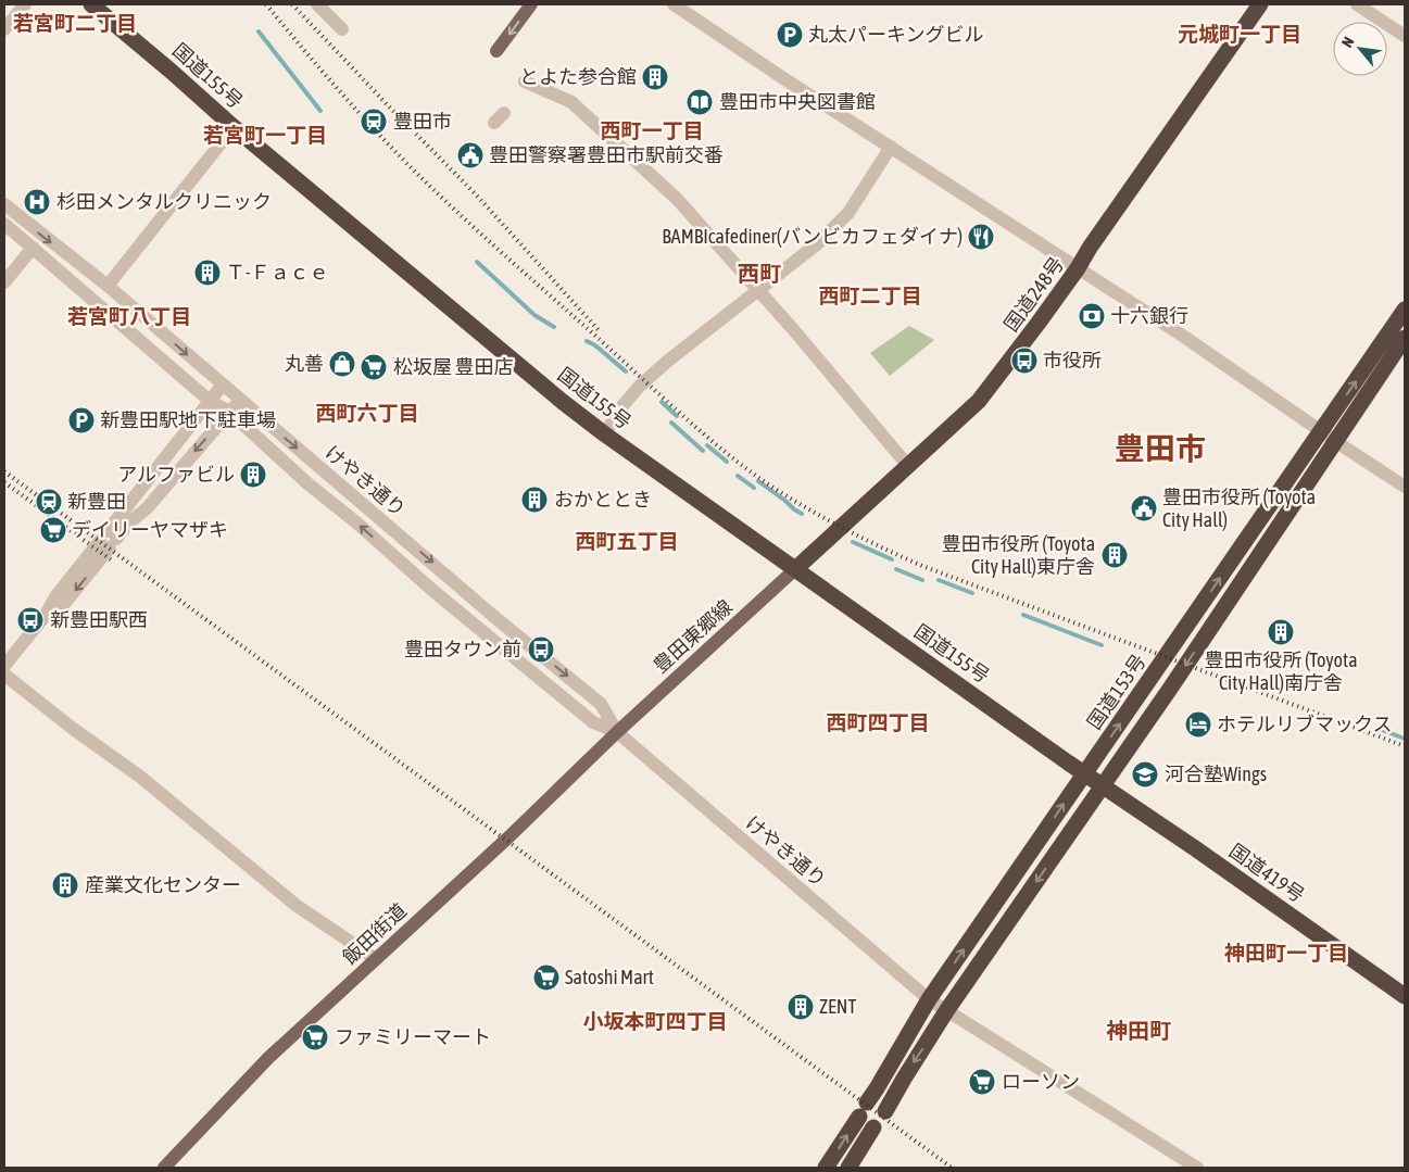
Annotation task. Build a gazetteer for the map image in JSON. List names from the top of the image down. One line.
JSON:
{"streets":{"highway":["国道155号","国道248号","国道153号","国道419号"],"main road":["豊田東郷線","飯田街道"],"street":["けやき通り"]},"crossings":[["国道155号","国道248号"],["国道155号","豊田東郷線"],["国道155号","国道153号"],["国道155号","国道419号"],["国道248号","豊田東郷線"],["けやき通り","豊田東郷線"],["けやき通り","国道153号"],["けやき通り","飯田街道"],["豊田東郷線","飯田街道"]],"districts":["若宮町二丁目","元城町一丁目","西町一丁目","若宮町一丁目","西町","西町二丁目","若宮町八丁目","西町六丁目","豊田市","西町五丁目","西町四丁目","神田町一丁目","小坂本町四丁目","神田町"],"places":{"parking":["丸太パーキングビル","新豊田駅地下駐車場"],"building":["とよた参合館","Ｔ-Ｆａｃｅ","アルファビル","おかととき","豊田市役所 (Toyota City Hall)東庁舎","豊田市役所 (Toyota City Hall)南庁舎","産業文化センター","ZENT"],"library":["豊田市中央図書館"],"station":["豊田市","新豊田"],"public building":["豊田警察署豊田市駅前交番","豊田市役所 (Toyota City Hall)"],"hospital":["杉田メンタルクリニック"],"restaurant":["BAMBIcafediner(バンビカフェダイナ)"],"bank":["十六銀行"],"bus stop":["市役所","新豊田駅西","豊田タウン前"],"shop":["丸善"],"supermarket":["松坂屋 豊田店","デイリーヤマザキ","Satoshi Mart","ファミリーマート","ローソン"],"hotel":["ホテルリブマックス"],"school or university":["河合塾Wings"]},"north":"top left"}
